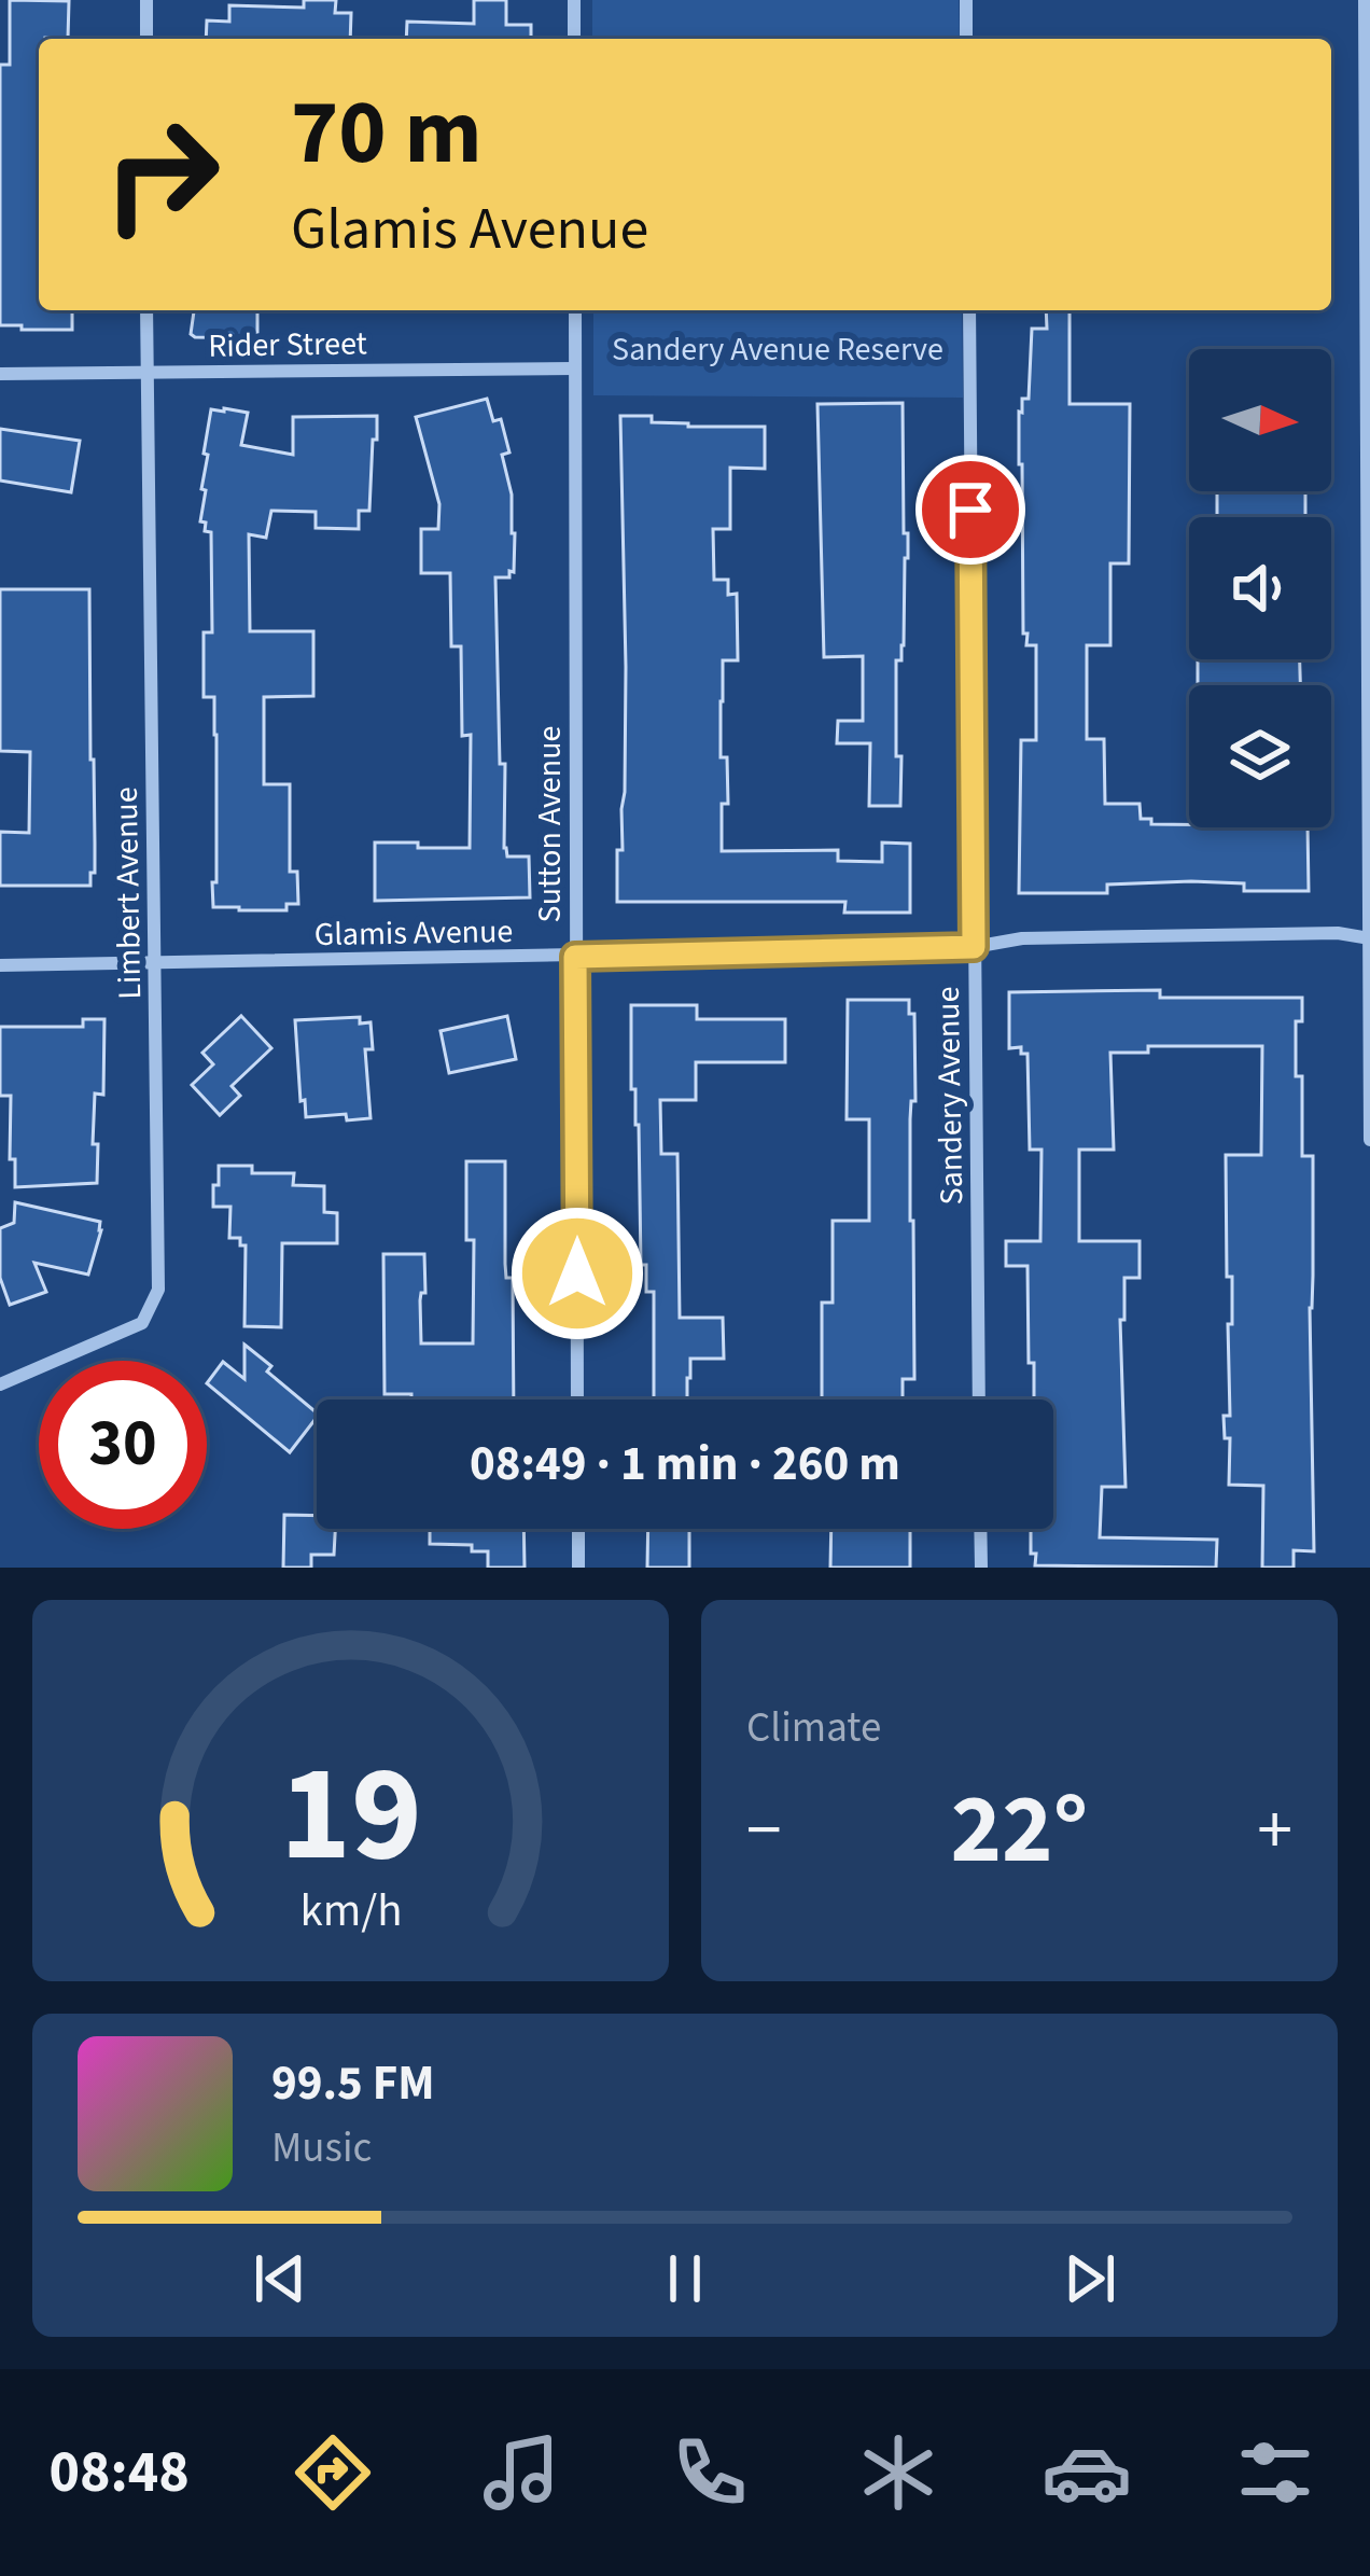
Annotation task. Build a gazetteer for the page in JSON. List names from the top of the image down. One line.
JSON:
{"streets":{"street":["Rider Street","Sutton Avenue","Limbert Avenue","Glamis Avenue","Sandery Avenue"]},"crossings":[["Rider Street","Sutton Avenue"],["Rider Street","Limbert Avenue"],["Sutton Avenue","Glamis Avenue"],["Limbert Avenue","Glamis Avenue"],["Glamis Avenue","Sandery Avenue"]],"parks":["Sandery Avenue Reserve"],"north":"right","page":{"turn":["70 m","Glamis Avenue"],"limit":"30","trip":"08:49 · 1 min · 260 m","tile":"Climate","heat":["−","22°","+"],"song":["99.5 FM","Music"],"tabs":"08:48","gauge":["19","km/h"]}}
